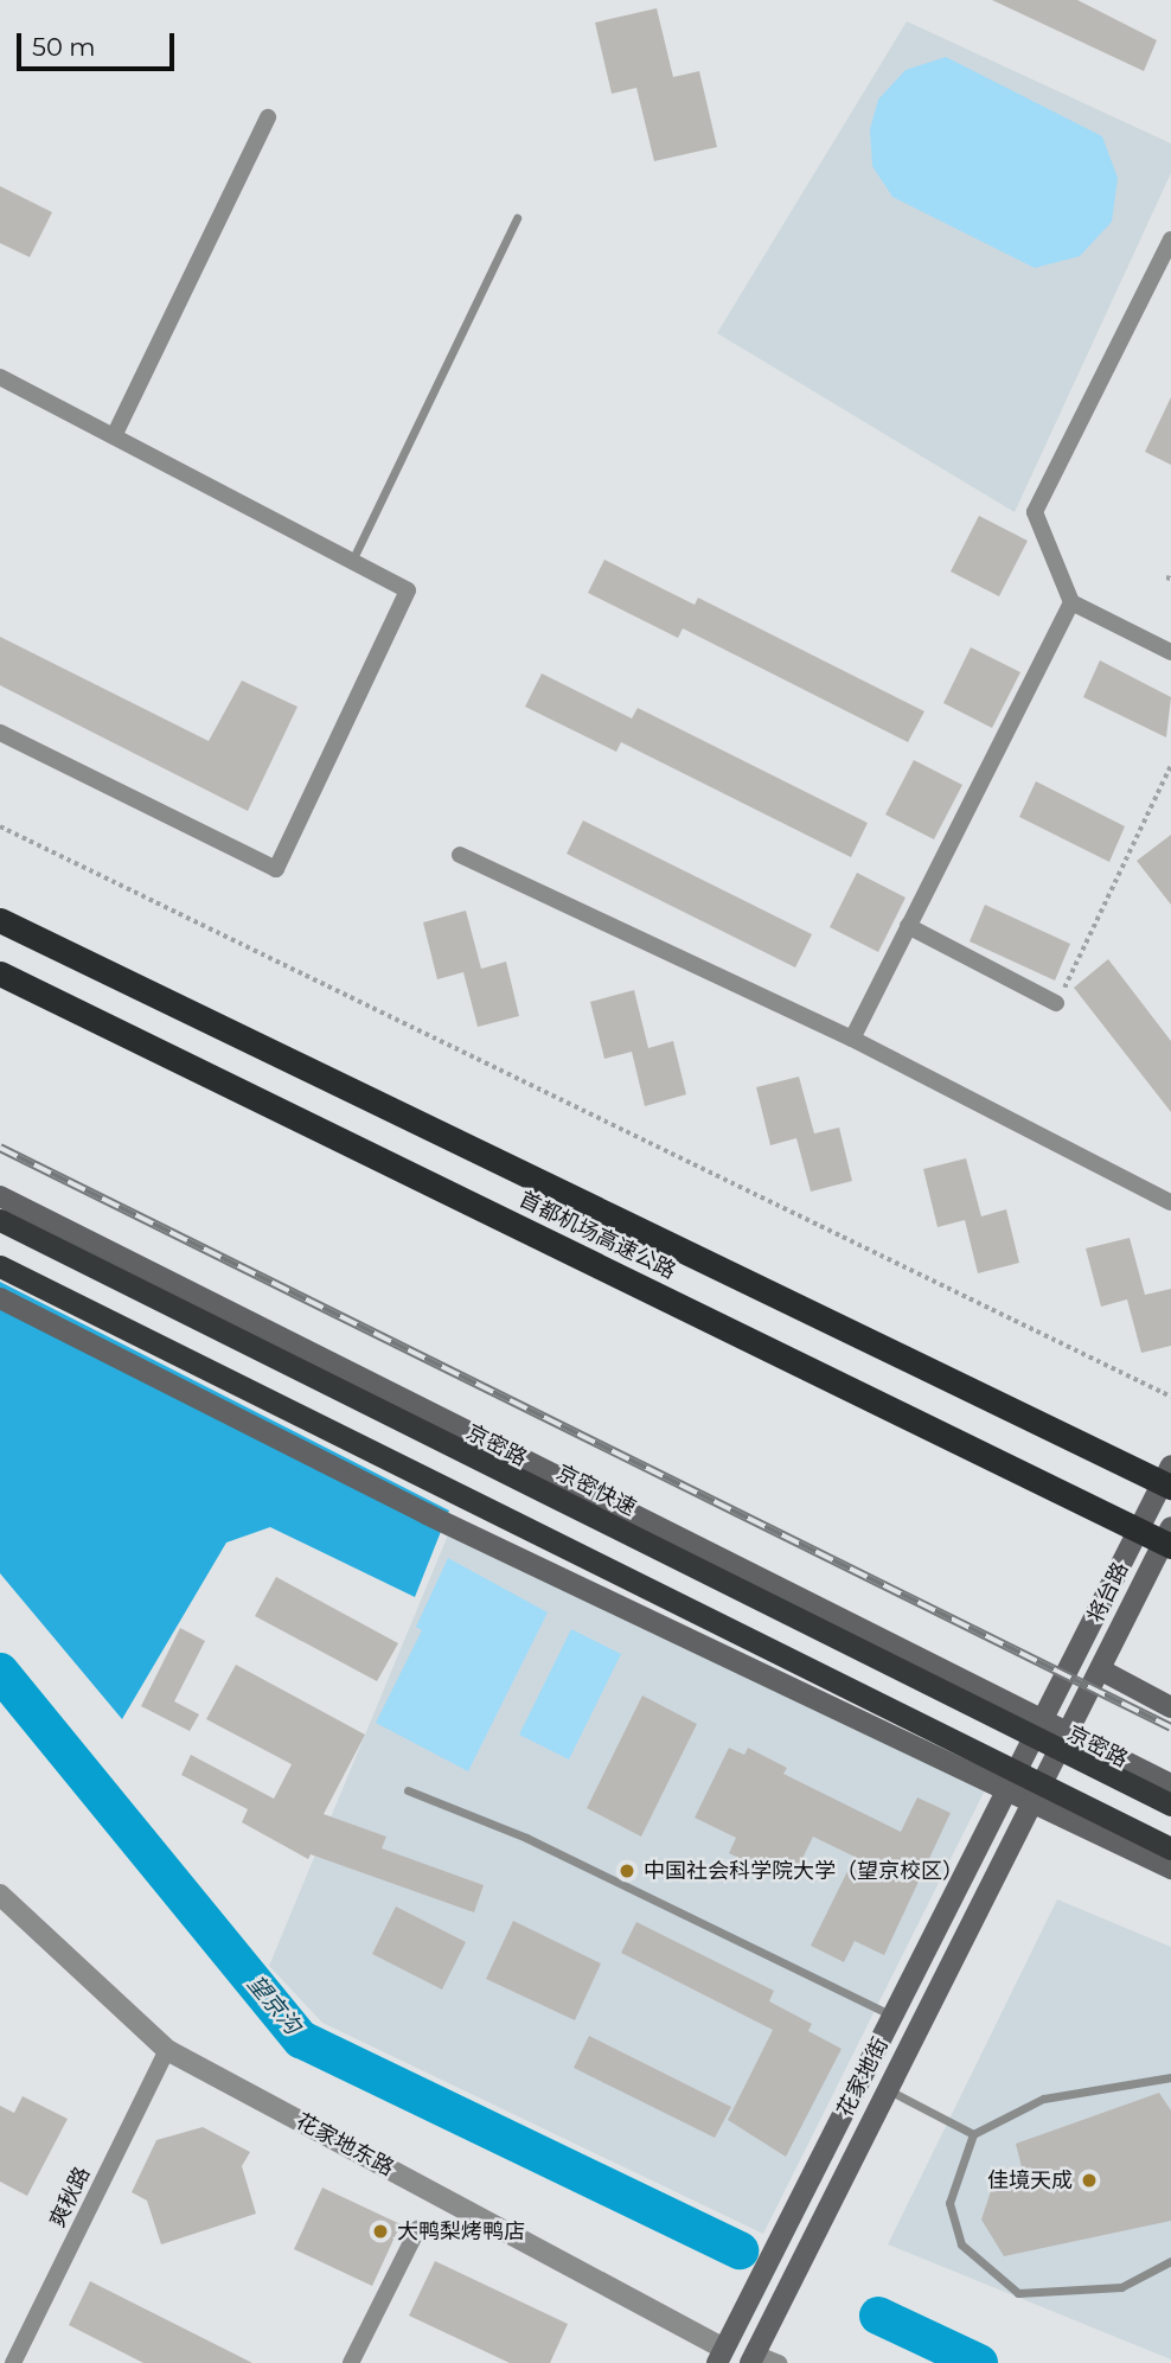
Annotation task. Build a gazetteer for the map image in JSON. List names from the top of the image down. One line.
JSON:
{"streets":{"highway":["首都机场高速公路","京密快速"],"main road":["京密路","将台路","花家地街"],"street":["花家地东路","爽秋路"]},"crossings":[["京密路","将台路"],["京密路","花家地街"],["将台路","花家地街"],["花家地街","花家地东路"],["花家地东路","爽秋路"]],"water":["望京沟"],"places":["中国社会科学院大学（望京校区）","佳境天成","大鸭梨烤鸭店"],"scale_bar":"50 m"}
